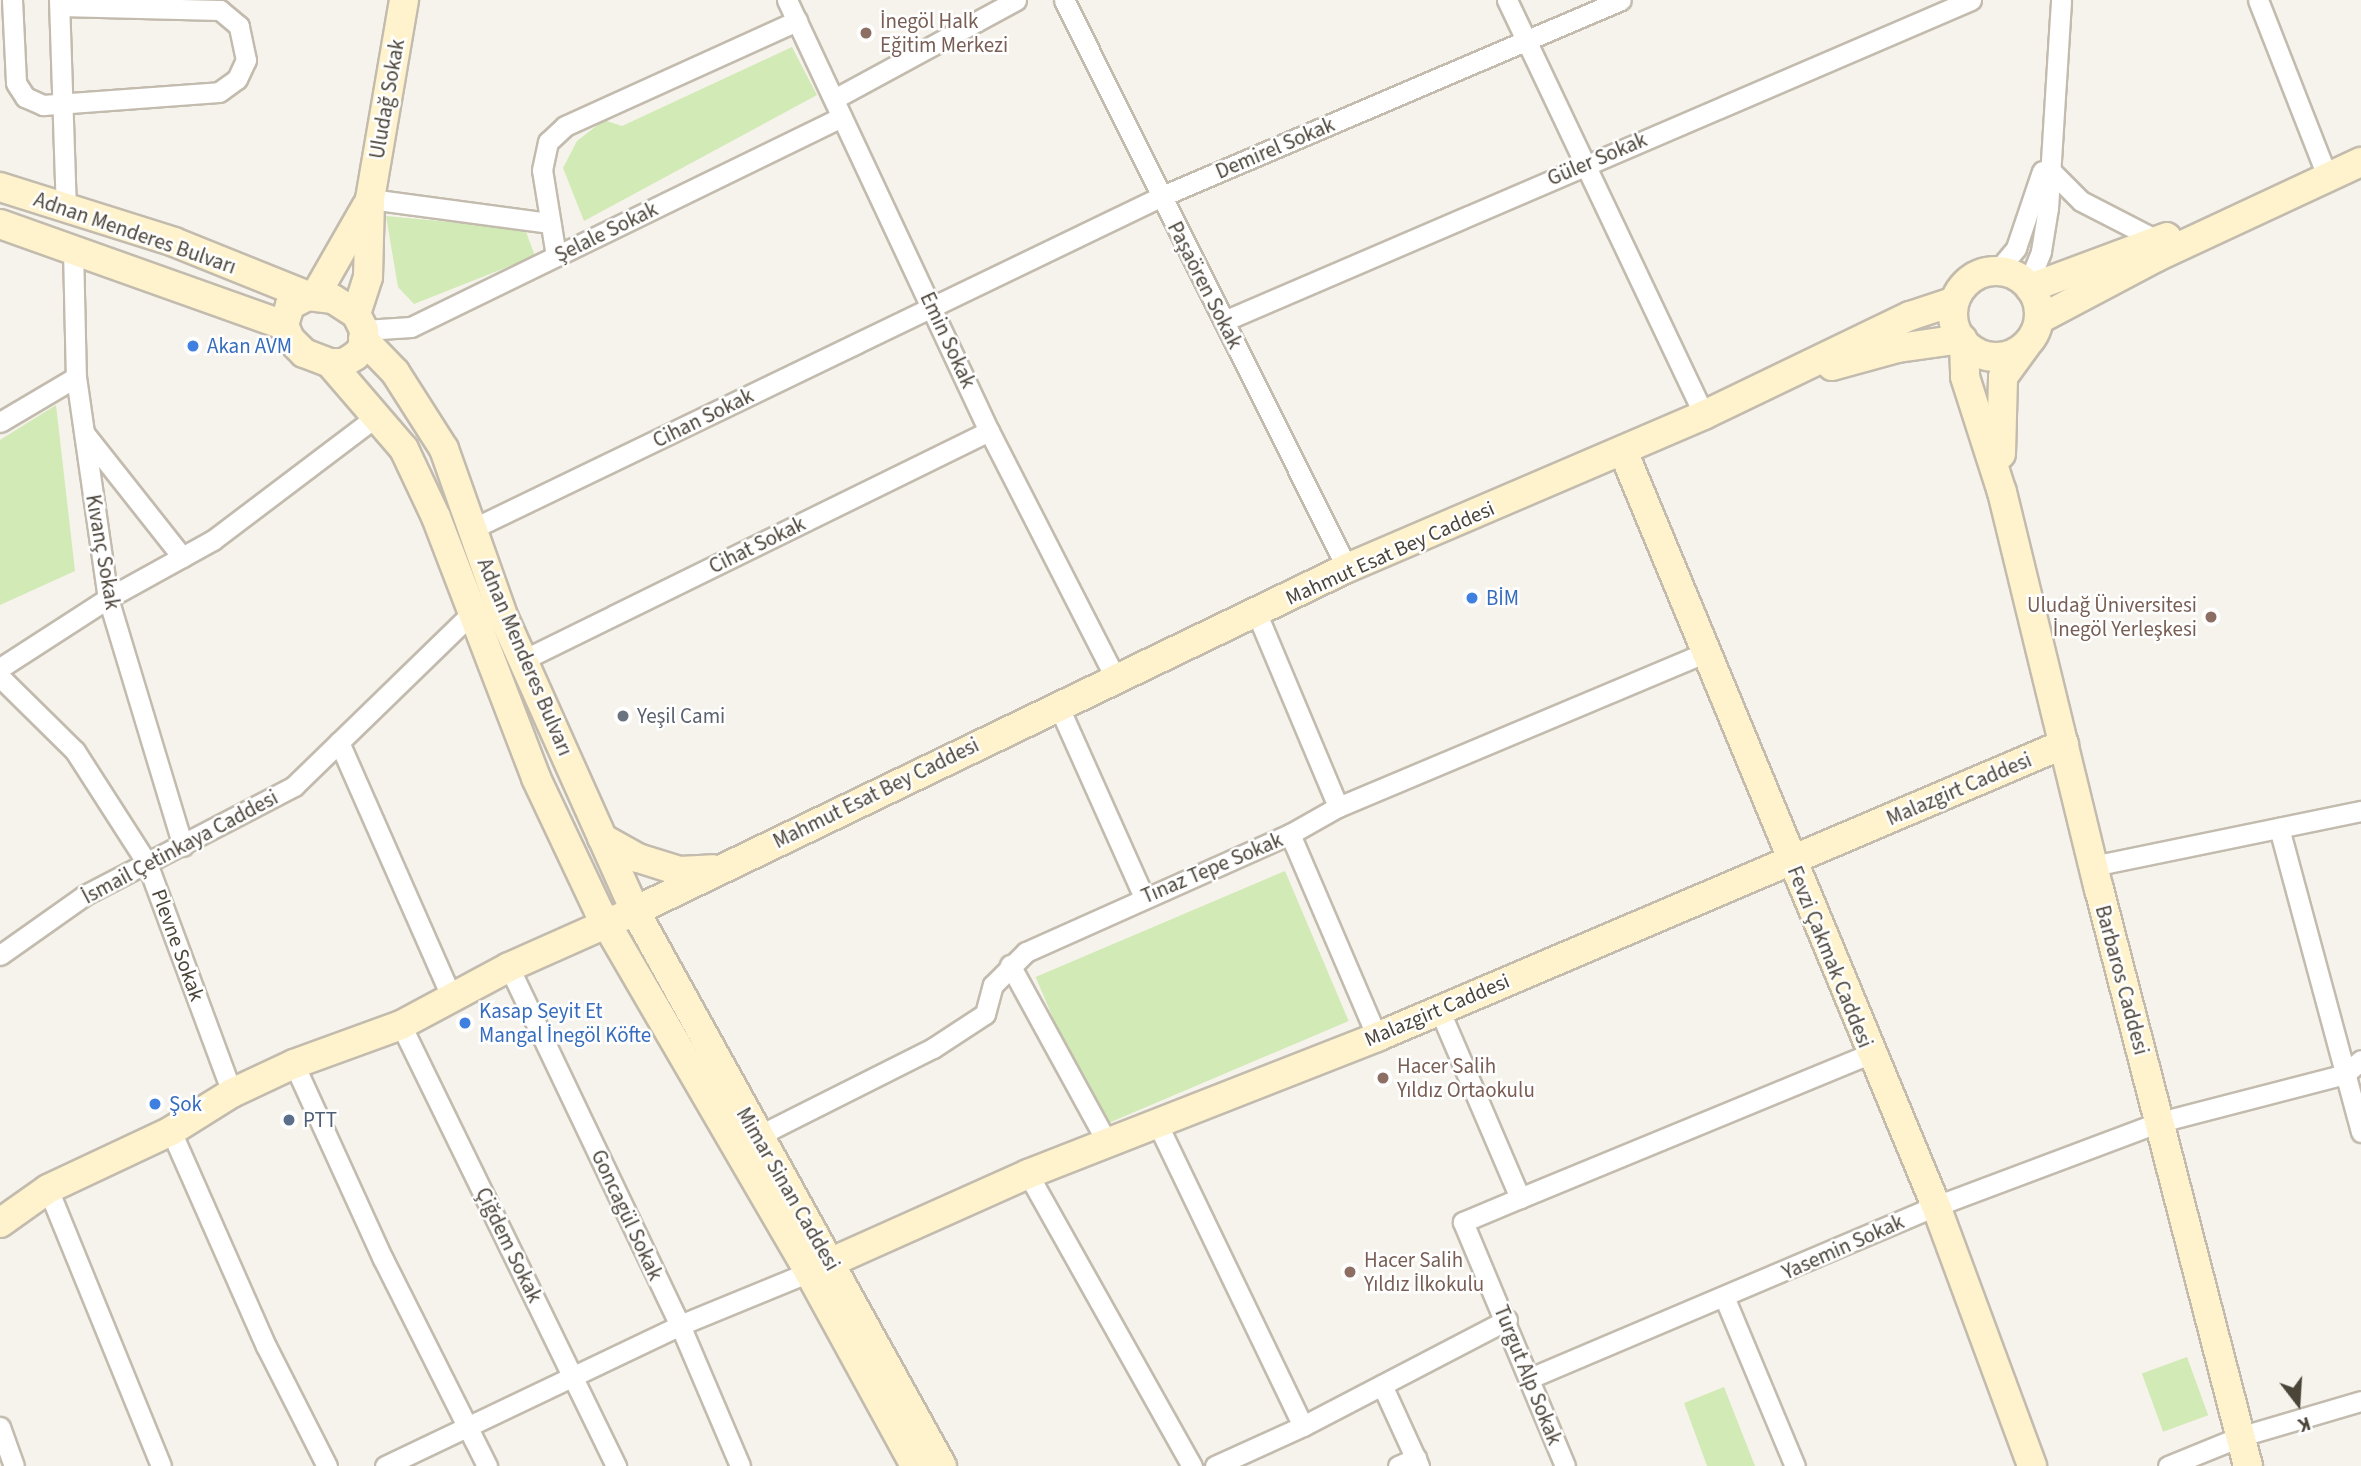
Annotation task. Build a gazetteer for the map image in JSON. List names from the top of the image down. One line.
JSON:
{"streets":{"main road":["Uludağ Sokak","Adnan Menderes Bulvarı","Mahmut Esat Bey Caddesi","Malazgirt Caddesi","Fevzi Çakmak Caddesi","Barbaros Caddesi","Mimar Sinan Caddesi"],"street":["Demirel Sokak","Güler Sokak","Şelale Sokak","Paşaören Sokak","Emin Sokak","Cihan Sokak","Cihat Sokak","Kıvanç Sokak","İsmail Çetinkaya Caddesi","Tınaz Tepe Sokak","Plevne Sokak","Goncagül Sokak","Çiğdem Sokak","Yasemin Sokak","Turgut Alp Sokak"]},"crossings":[["Demirel Sokak","Paşaören Sokak"],["Demirel Sokak","Emin Sokak"],["Demirel Sokak","Cihan Sokak"],["Güler Sokak","Paşaören Sokak"],["Şelale Sokak","Adnan Menderes Bulvarı"],["Şelale Sokak","Emin Sokak"],["Adnan Menderes Bulvarı","Cihan Sokak"],["Adnan Menderes Bulvarı","Cihat Sokak"],["Adnan Menderes Bulvarı","Kıvanç Sokak"],["Adnan Menderes Bulvarı","Mahmut Esat Bey Caddesi"],["Adnan Menderes Bulvarı","İsmail Çetinkaya Caddesi"],["Adnan Menderes Bulvarı","Mimar Sinan Caddesi"],["Paşaören Sokak","Mahmut Esat Bey Caddesi"],["Emin Sokak","Cihan Sokak"],["Emin Sokak","Cihat Sokak"],["Emin Sokak","Mahmut Esat Bey Caddesi"],["Kıvanç Sokak","İsmail Çetinkaya Caddesi"],["Mahmut Esat Bey Caddesi","Plevne Sokak"],["Mahmut Esat Bey Caddesi","Fevzi Çakmak Caddesi"],["Mahmut Esat Bey Caddesi","Mimar Sinan Caddesi"],["Mahmut Esat Bey Caddesi","Goncagül Sokak"],["Mahmut Esat Bey Caddesi","Çiğdem Sokak"],["Malazgirt Caddesi","Fevzi Çakmak Caddesi"],["Malazgirt Caddesi","Barbaros Caddesi"],["Malazgirt Caddesi","Mimar Sinan Caddesi"],["İsmail Çetinkaya Caddesi","Plevne Sokak"],["Tınaz Tepe Sokak","Fevzi Çakmak Caddesi"],["Tınaz Tepe Sokak","Mimar Sinan Caddesi"],["Fevzi Çakmak Caddesi","Yasemin Sokak"],["Barbaros Caddesi","Yasemin Sokak"],["Yasemin Sokak","Turgut Alp Sokak"]],"places":["İnegöl Halk Eğitim Merkezi","Akan AVM","BİM","Uludağ Üniversitesi İnegöl Yerleşkesi","Yeşil Cami","Kasap Seyit Et Mangal İnegöl Köfte","Hacer Salih Yıldız Ortaokulu","Şok","PTT","Hacer Salih Yıldız İlkokulu"],"north":"bottom"}
